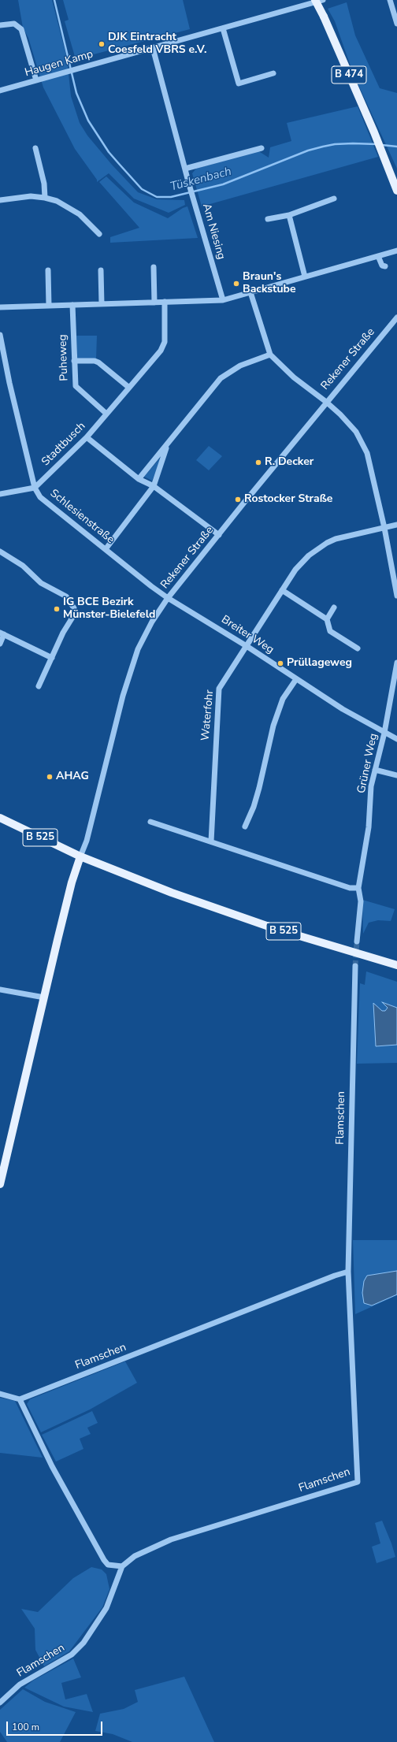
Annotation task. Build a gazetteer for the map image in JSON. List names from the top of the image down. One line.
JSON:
{"streets":{"main road":["B 474","B 525"],"street":["Haugen Kamp","Am Niesing","Puheweg","Rekener Straße","Stadtbusch","Schlesienstraße","Breiter Weg","Waterfohr","Grüner Weg","Flamschen"]},"crossings":[["Haugen Kamp","Am Niesing"],["Puheweg","Stadtbusch"],["Rekener Straße","Schlesienstraße"],["Rekener Straße","Breiter Weg"],["Rekener Straße","B 525"],["Stadtbusch","Schlesienstraße"],["Schlesienstraße","Breiter Weg"],["Breiter Weg","Waterfohr"],["Breiter Weg","Grüner Weg"]],"water":["Tüskenbach"],"places":["DJK Eintracht Coesfeld VBRS e.V.","Braun's Backstube","R. Decker","Rostocker Straße","IG BCE Bezirk Münster-Bielefeld","Prüllageweg","AHAG"],"scale_bar":"100 m"}
